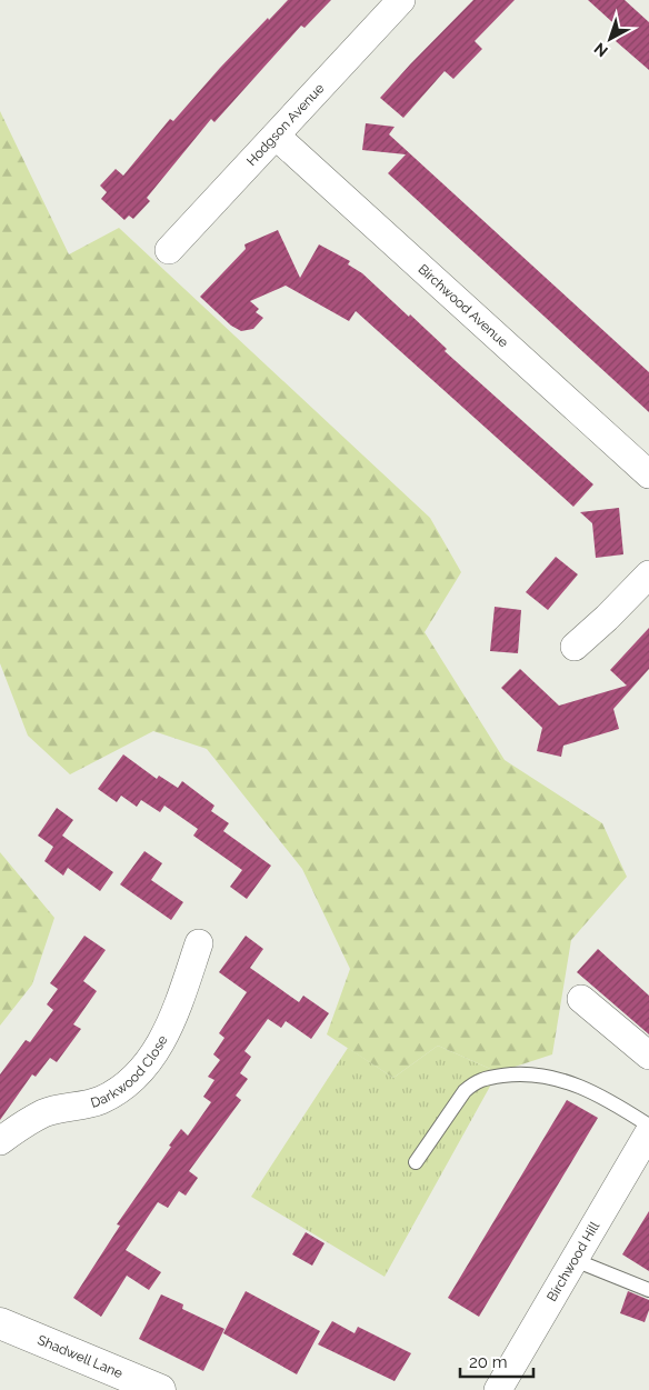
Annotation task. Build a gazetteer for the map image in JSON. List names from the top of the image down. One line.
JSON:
{"streets":{"street":["Hodgson Avenue","Birchwood Avenue","Darkwood Close","Birchwood Hill","Shadwell Lane"]},"crossings":[["Hodgson Avenue","Birchwood Avenue"]],"scale_bar":"20 m","north":"bottom left"}
